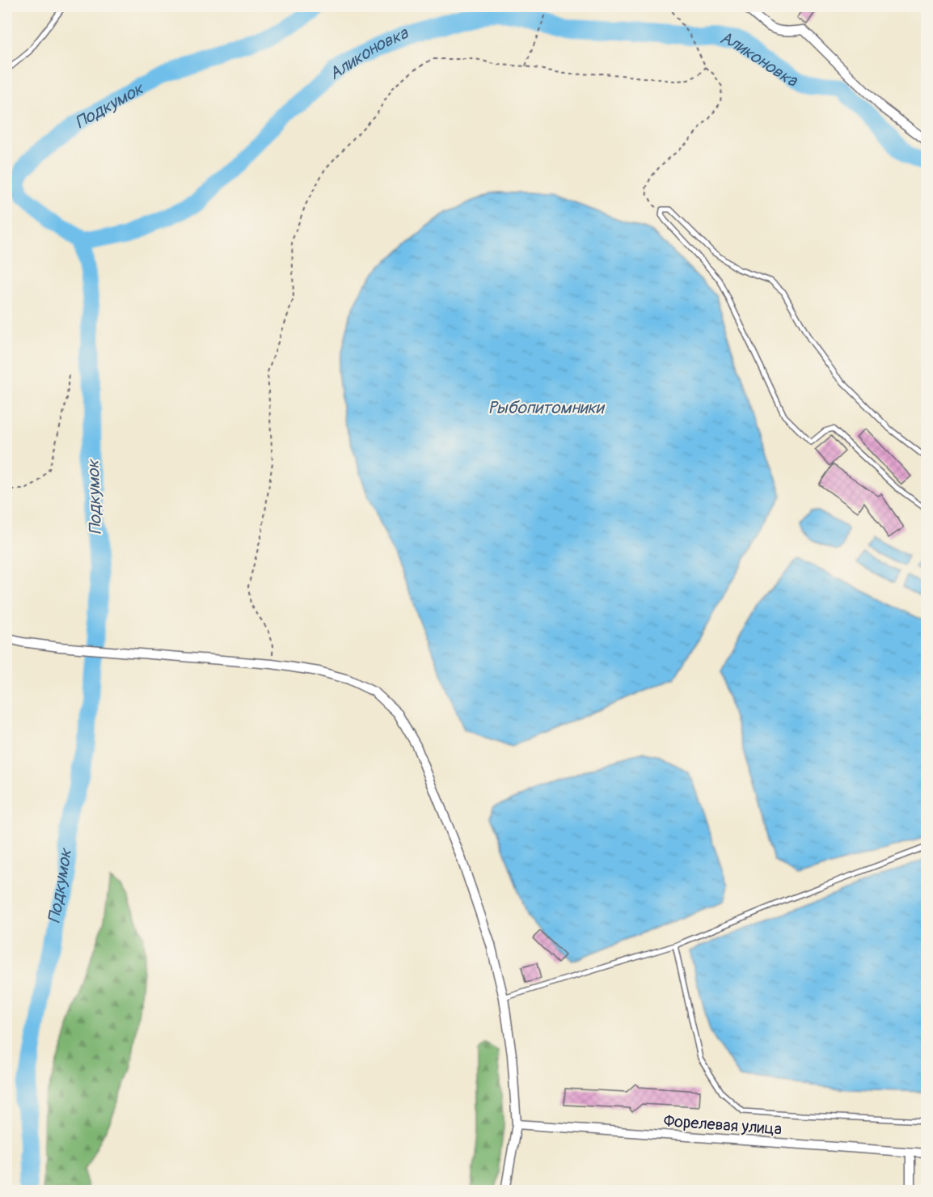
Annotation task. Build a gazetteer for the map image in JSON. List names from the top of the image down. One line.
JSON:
{"streets":{"street":["Форелевая улица"]},"water":["Аликоновка","Подкумок","Рыбопитомники"]}
